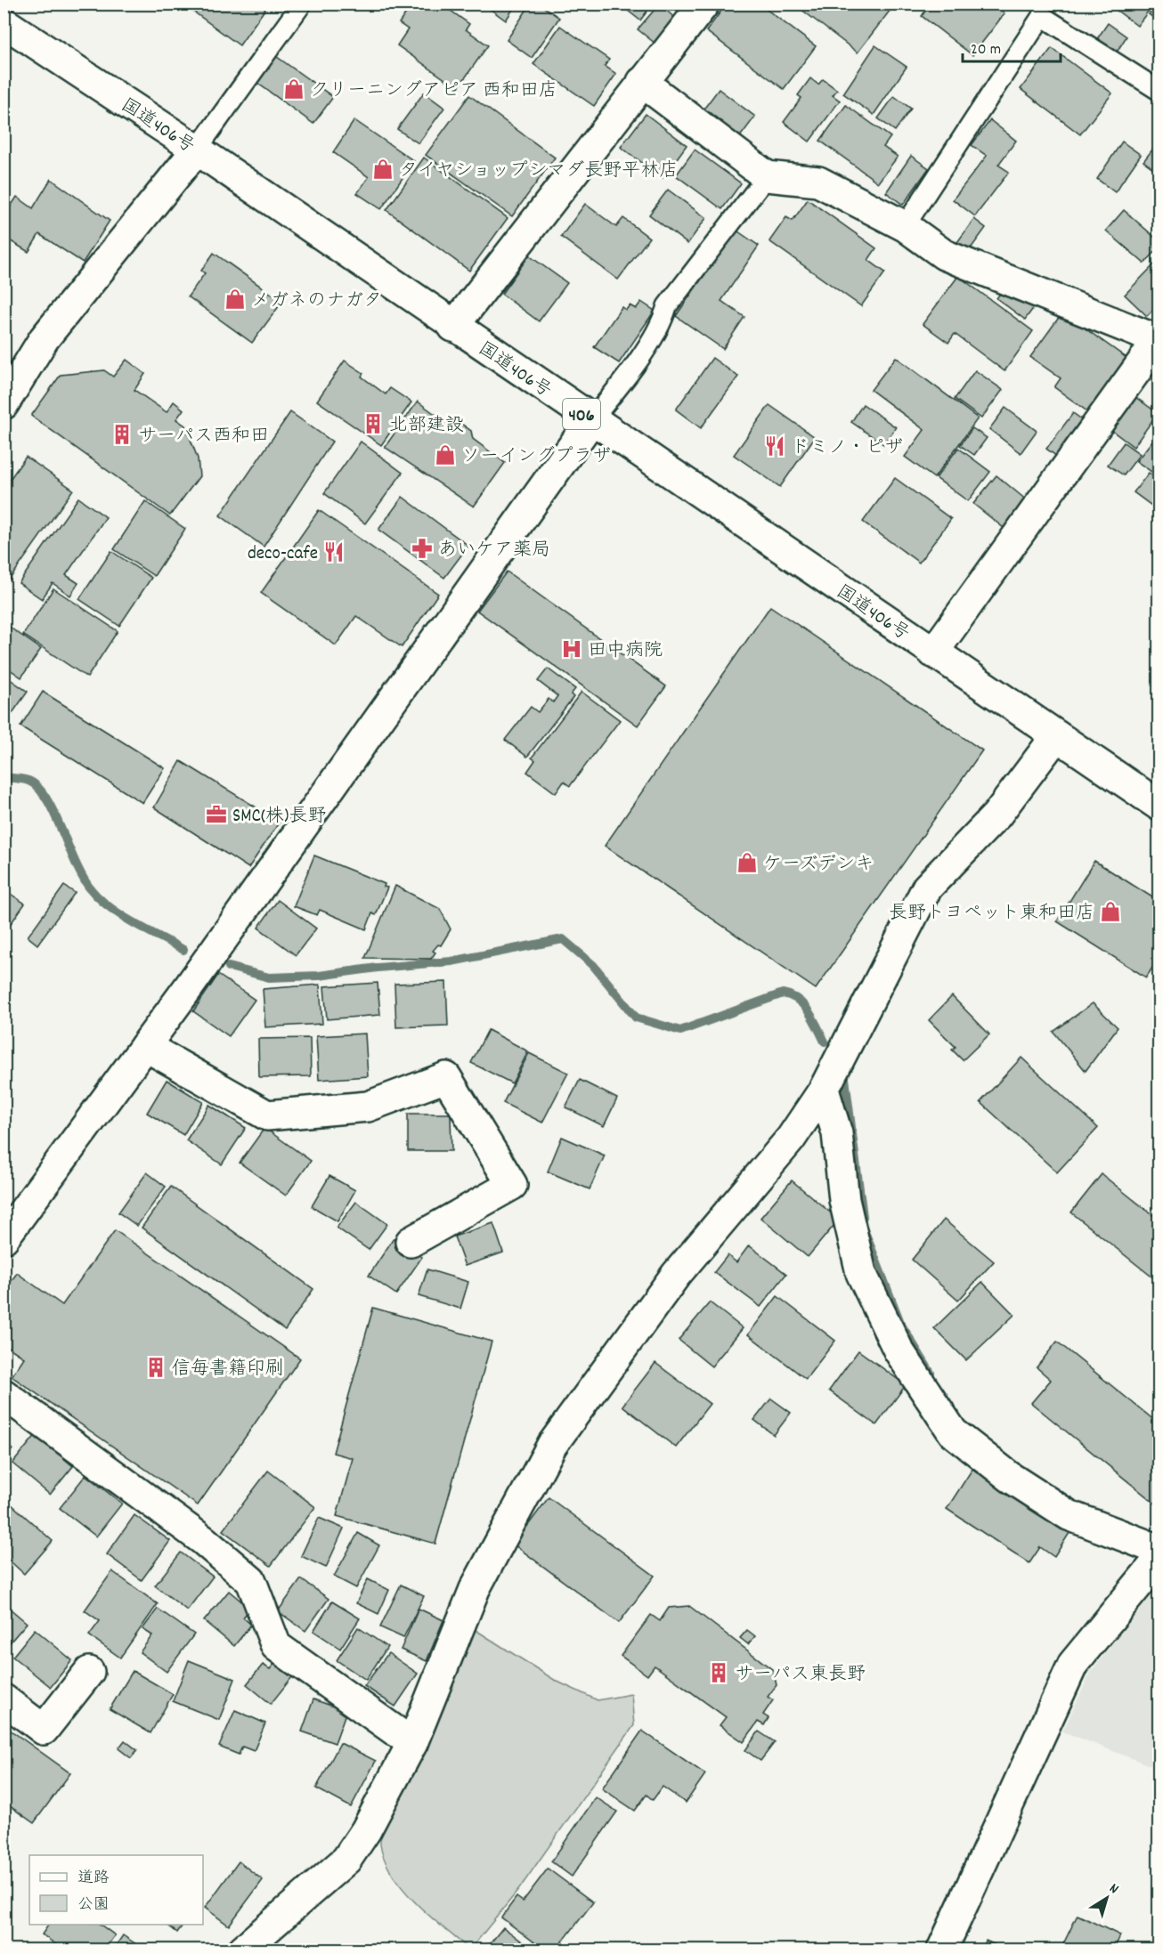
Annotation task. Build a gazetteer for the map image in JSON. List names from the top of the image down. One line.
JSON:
{"streets":{"main road":["国道406号","406"]},"places":{"shop":["クリーニングアピア 西和田店","タイヤショップシマダ長野平林店","メガネのナガタ","ソーイングプラザ","ケーズデンキ","長野トヨペット東和田店"],"building":["北部建設","サーパス西和田","信毎書籍印刷","サーパス東長野"],"restaurant":["ドミノ・ピザ","deco-cafe"],"pharmacy":["あいケア薬局"],"hospital":["田中病院"],"office":["SMC(株)長野"]},"legend":["道路","公園"],"scale_bar":"20 m","north":"top right"}
